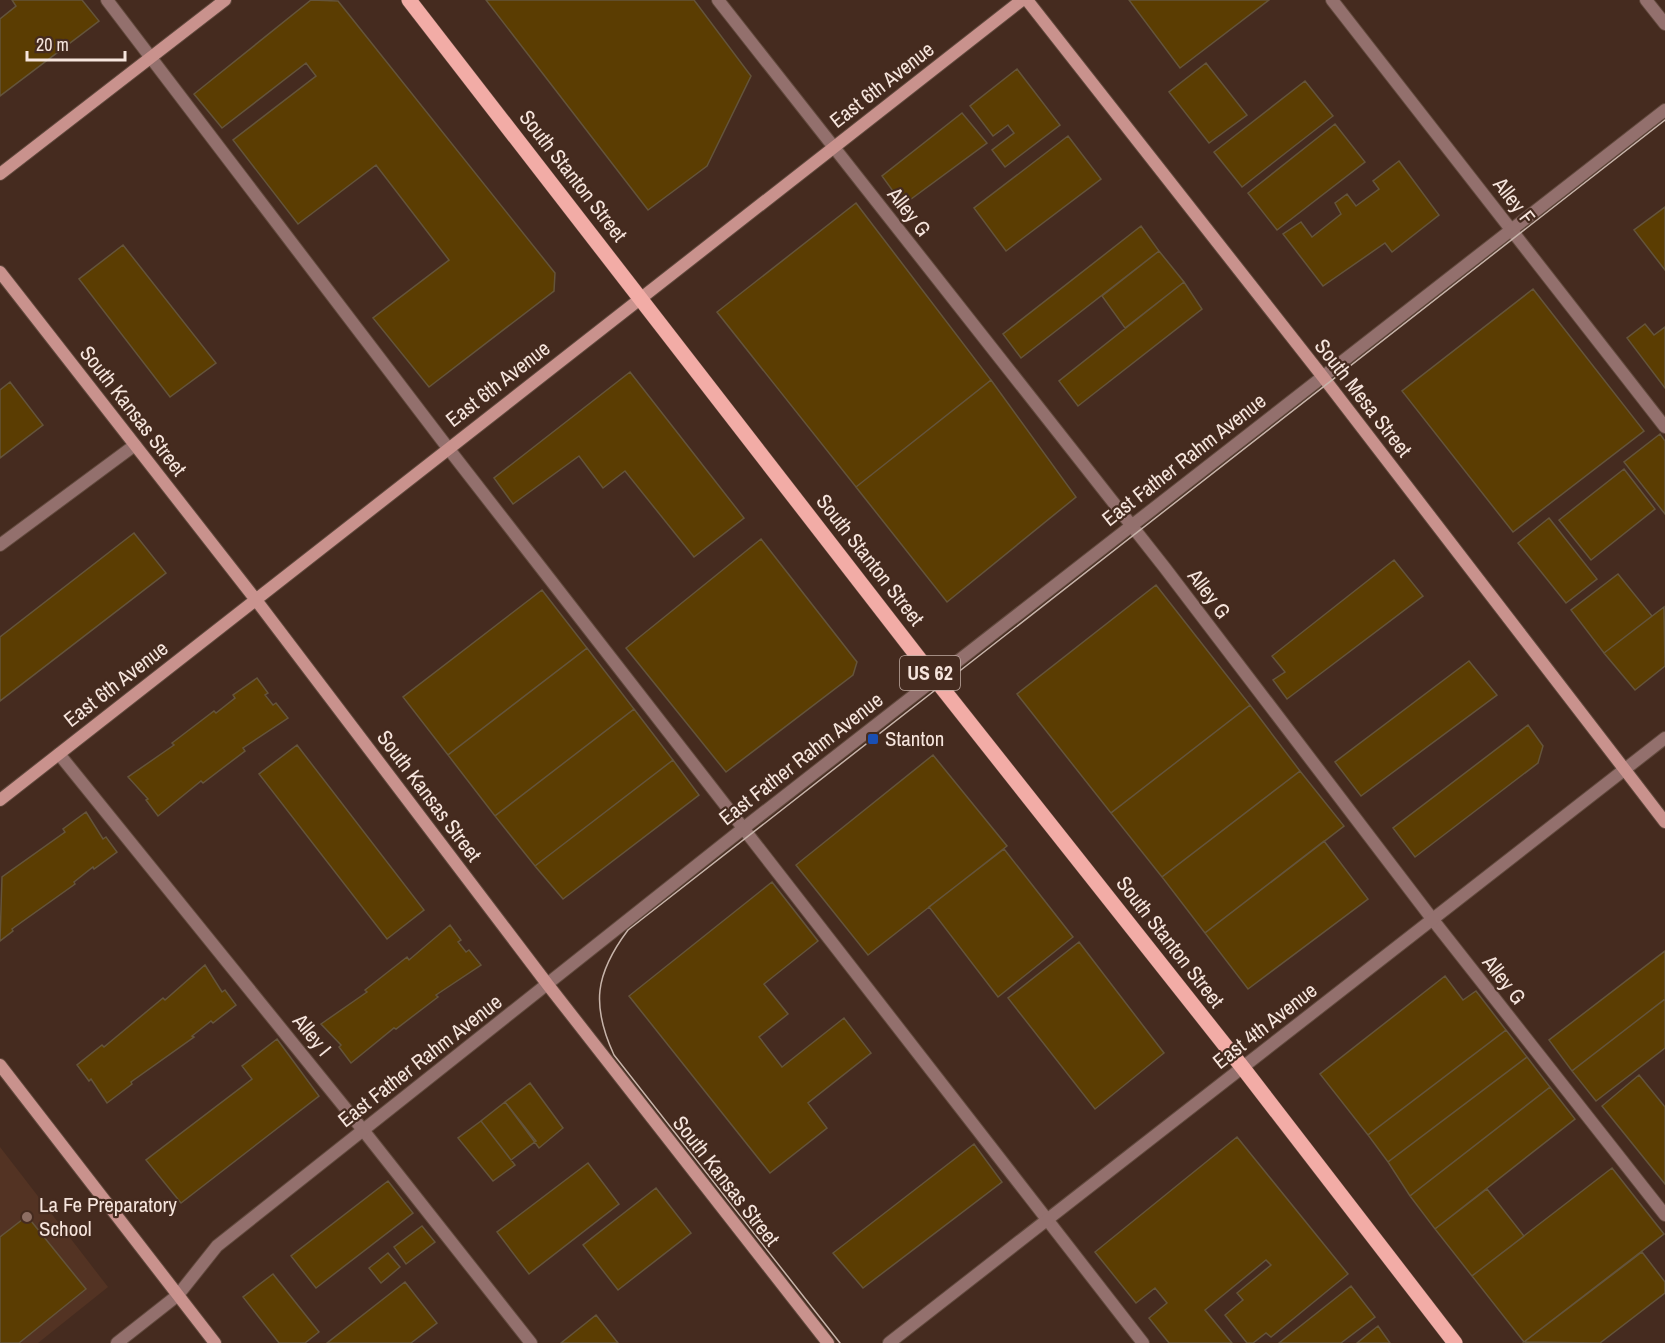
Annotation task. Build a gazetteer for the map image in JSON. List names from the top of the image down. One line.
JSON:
{"streets":{"main road":["East 6th Avenue","South Stanton Street","South Mesa Street","South Kansas Street","US 62"],"street":["Alley F","Alley G","East Father Rahm Avenue","East 4th Avenue","Alley I"]},"crossings":[["East 6th Avenue","South Stanton Street"],["East 6th Avenue","Alley G"],["East 6th Avenue","South Mesa Street"],["East 6th Avenue","South Kansas Street"],["East 6th Avenue","Alley I"],["South Stanton Street","East Father Rahm Avenue"],["South Stanton Street","East 4th Avenue"],["Alley F","East Father Rahm Avenue"],["Alley G","East Father Rahm Avenue"],["Alley G","East 4th Avenue"],["South Mesa Street","East Father Rahm Avenue"],["South Mesa Street","East 4th Avenue"],["South Kansas Street","East Father Rahm Avenue"],["East Father Rahm Avenue","Alley I"]],"places":{"transit":["Stanton"],"other":["La Fe Preparatory School"]},"scale_bar":"20 m"}
